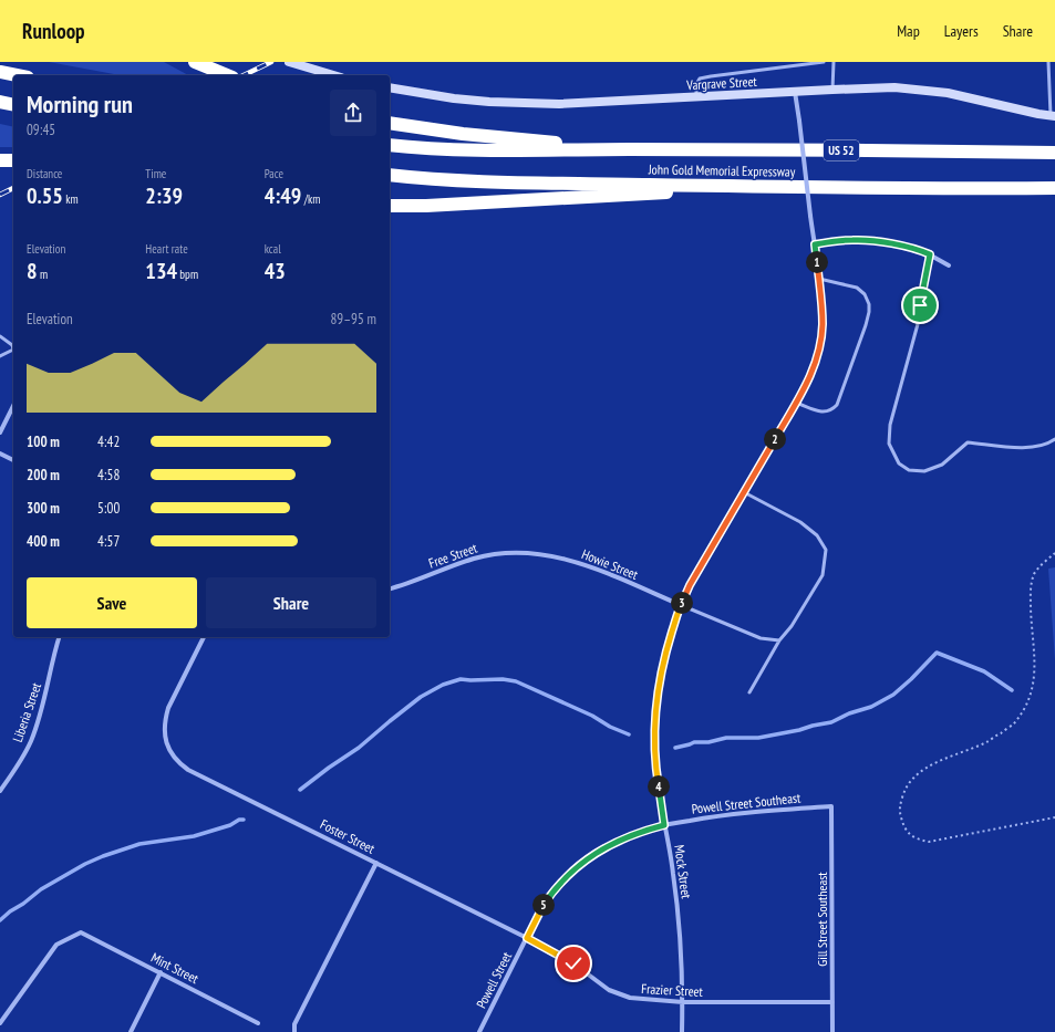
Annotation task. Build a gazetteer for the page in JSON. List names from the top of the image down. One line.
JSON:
{"streets":{"highway":["US 52","John Gold Memorial Expressway"],"street":["Vargrave Street","Free Street","Howie Street","Liberia Street","Powell Street Southeast","Foster Street","Mock Street","Gill Street Southeast","Mint Street","Powell Street","Frazier Street"]},"crossings":[["Vargrave Street","Mock Street"],["Free Street","Howie Street"],["Howie Street","Mock Street"],["Powell Street Southeast","Mock Street"],["Powell Street Southeast","Gill Street Southeast"],["Powell Street Southeast","Powell Street"],["Foster Street","Powell Street"],["Foster Street","Frazier Street"],["Mock Street","Powell Street"],["Mock Street","Frazier Street"],["Gill Street Southeast","Frazier Street"],["Powell Street","Frazier Street"]],"page":{"header":"Runloop","nav":["Map","Layers","Share"],"heading":["Morning run","09:45"],"stats":[["Distance","0.55 km"],["Time","2:39"],["Pace","4:49 /km"],["Elevation","8 m"],["Heart rate","134 bpm"],["kcal","43"]],"pins":["1","2","3","4","5"],"chart":["Elevation","89–95 m"],"list":[{"name":"100 m","note":"4:42"},{"name":"200 m","note":"4:58"},{"name":"300 m","note":"5:00"},{"name":"400 m","note":"4:57"}],"buttons":["Save","Share"]}}
